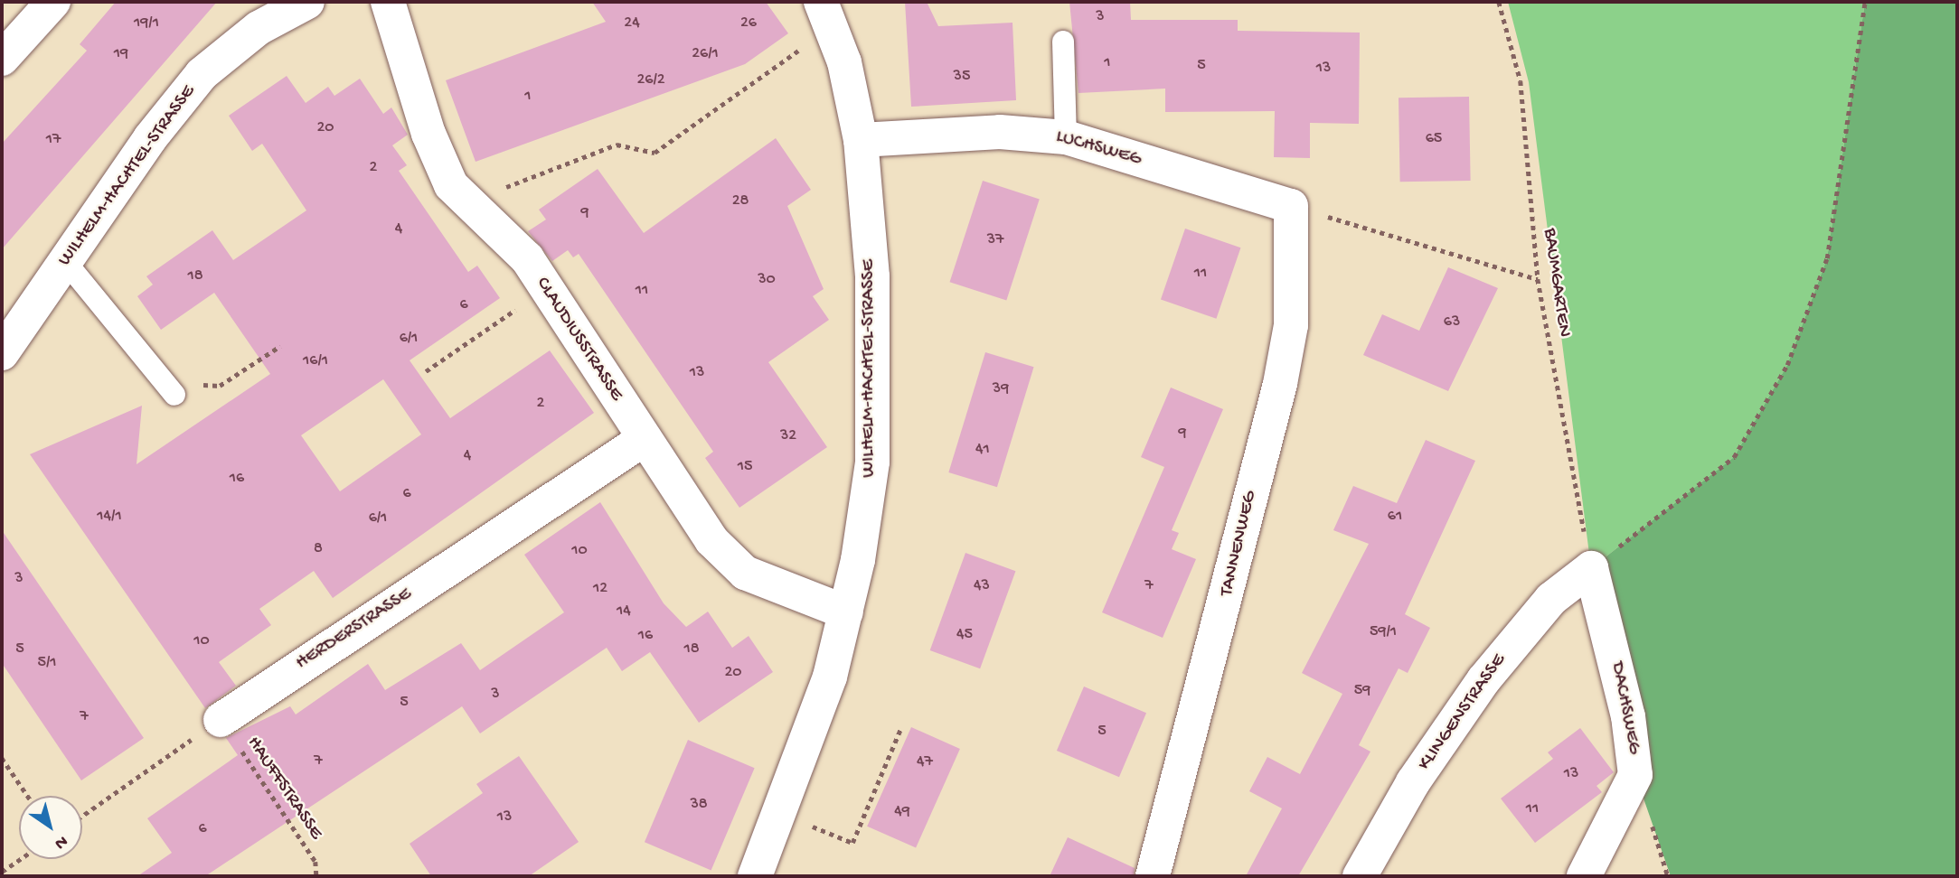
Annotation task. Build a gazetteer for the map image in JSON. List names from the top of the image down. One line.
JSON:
{"streets":{"street":["LUCHSWEG","WILHELM-HACHTEL-STRASSE","CLAUDIUSSTRASSE","TANNENWEG","HERDERSTRASSE","DACHSWEG","KLINGENSTRASSE"],"path":["BAUMGARTEN","HAUFFSTRASSE"]},"crossings":[["LUCHSWEG","WILHELM-HACHTEL-STRASSE"],["LUCHSWEG","TANNENWEG"],["WILHELM-HACHTEL-STRASSE","CLAUDIUSSTRASSE"],["BAUMGARTEN","DACHSWEG"],["BAUMGARTEN","KLINGENSTRASSE"],["CLAUDIUSSTRASSE","HERDERSTRASSE"],["HERDERSTRASSE","HAUFFSTRASSE"],["DACHSWEG","KLINGENSTRASSE"]],"house_numbers":["3","19/1","24","26","19","26/1","1","5","13","35","26/2","1","20","65","17","2","28","9","4","37","11","18","30","11","6","63","6/1","16/1","13","39","2","9","32","41","4","15","16","6","14/1","61","6/1","8","10","3","43","7","12","14","59/1","45","16","10","5","18","5/1","20","59","3","5","7","5","7","47","13","38","11","49","13","6"],"north":"bottom right"}
